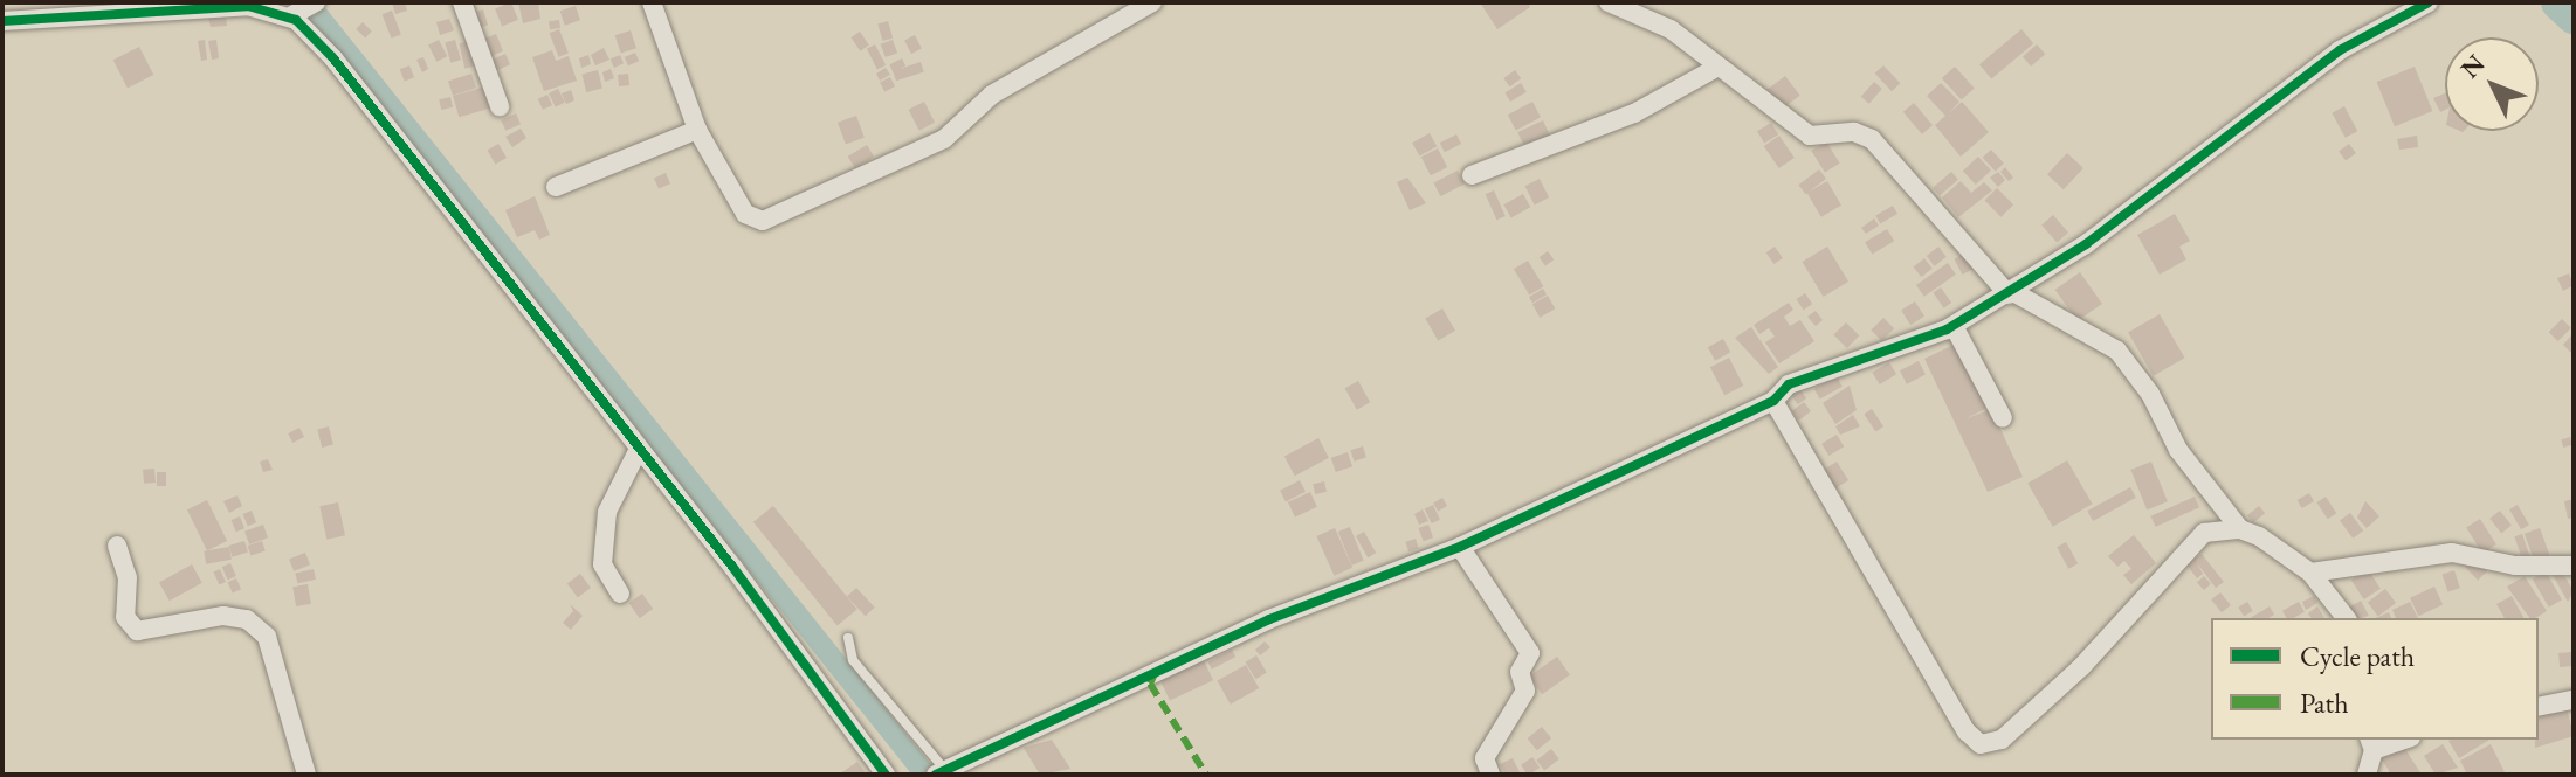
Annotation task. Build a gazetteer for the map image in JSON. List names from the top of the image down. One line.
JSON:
{"legend":["Cycle path","Path"],"north":"top left"}
